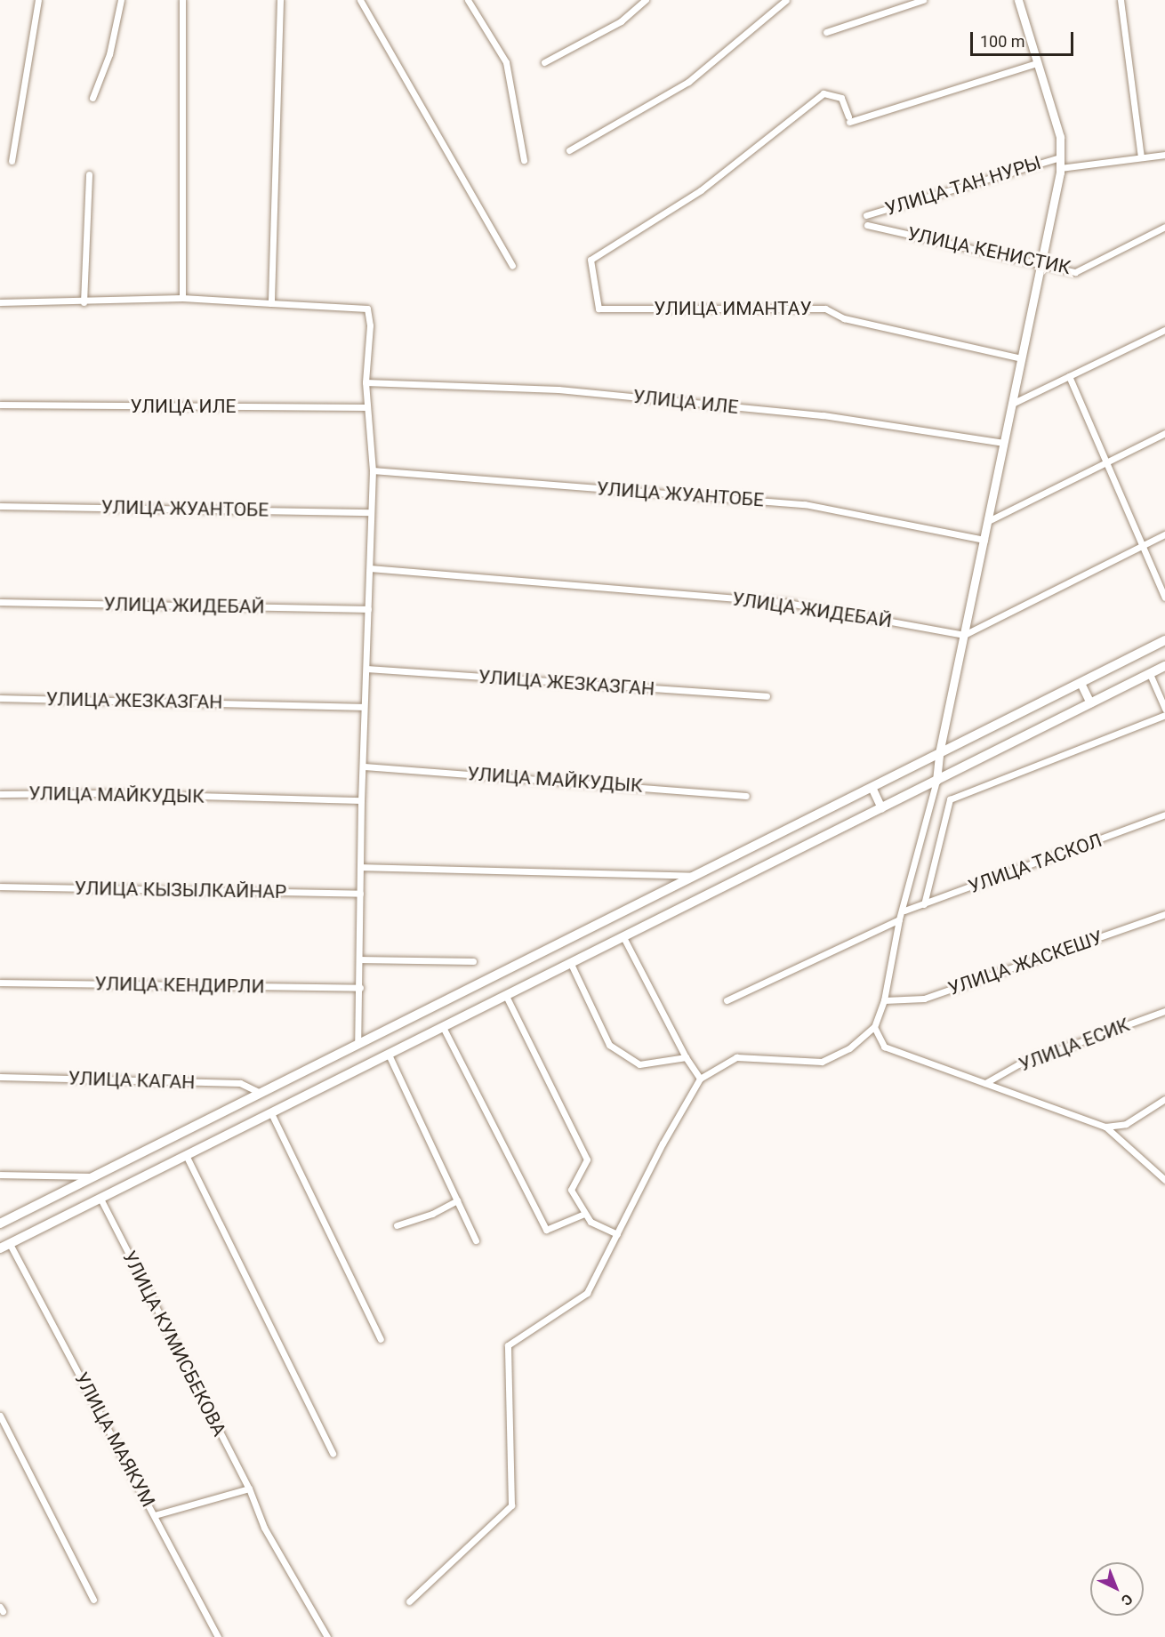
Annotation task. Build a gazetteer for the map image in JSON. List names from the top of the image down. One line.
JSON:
{"streets":{"street":["УЛИЦА ТАН НУРЫ","УЛИЦА КЕНИСТИК","УЛИЦА ИМАНТАУ","УЛИЦА ИЛЕ","УЛИЦА ЖУАНТОБЕ","УЛИЦА ЖИДЕБАЙ","УЛИЦА ЖЕЗКАЗГАН","УЛИЦА МАЙКУДЫК","УЛИЦА ТАСКОЛ","УЛИЦА КЫЗЫЛКАЙНАР","УЛИЦА ЖАСКЕШУ","УЛИЦА КЕНДИРЛИ","УЛИЦА ЕСИК","УЛИЦА КАГАН","УЛИЦА КУМИСБЕКОВА","УЛИЦА МАЯКУМ"]},"scale_bar":"100 m","north":"bottom right"}
